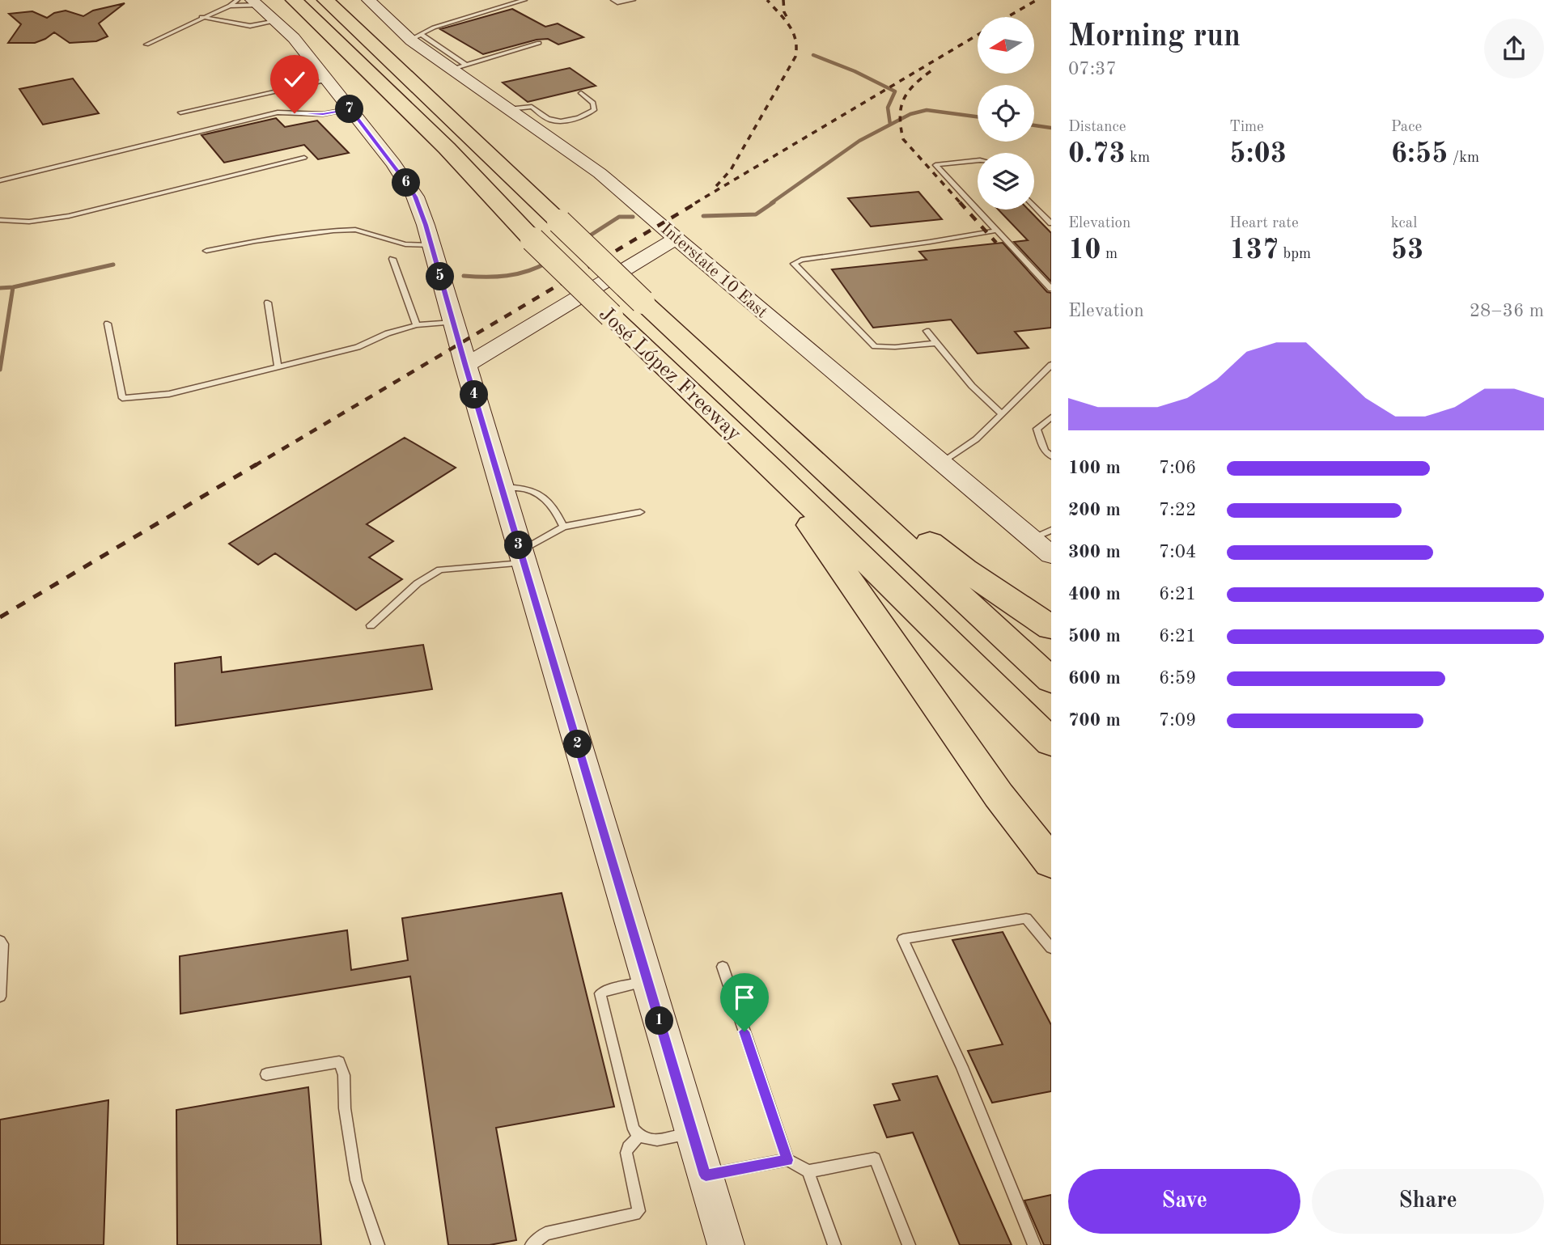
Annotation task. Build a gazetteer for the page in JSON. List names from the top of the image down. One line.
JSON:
{"streets":{"highway":["José López Freeway"],"main road":["Interstate 10 East"]},"north":"left","page":{"heading":["Morning run","07:37"],"pins":["7","6","5","4","3","2","1"],"stats":[["Distance","0.73 km"],["Time","5:03"],["Pace","6:55 /km"],["Elevation","10 m"],["Heart rate","137 bpm"],["kcal","53"]],"chart":["Elevation","28–36 m"],"list":[{"name":"100 m","note":"7:06"},{"name":"200 m","note":"7:22"},{"name":"300 m","note":"7:04"},{"name":"400 m","note":"6:21"},{"name":"500 m","note":"6:21"},{"name":"600 m","note":"6:59"},{"name":"700 m","note":"7:09"}],"buttons":["Save","Share"]}}
